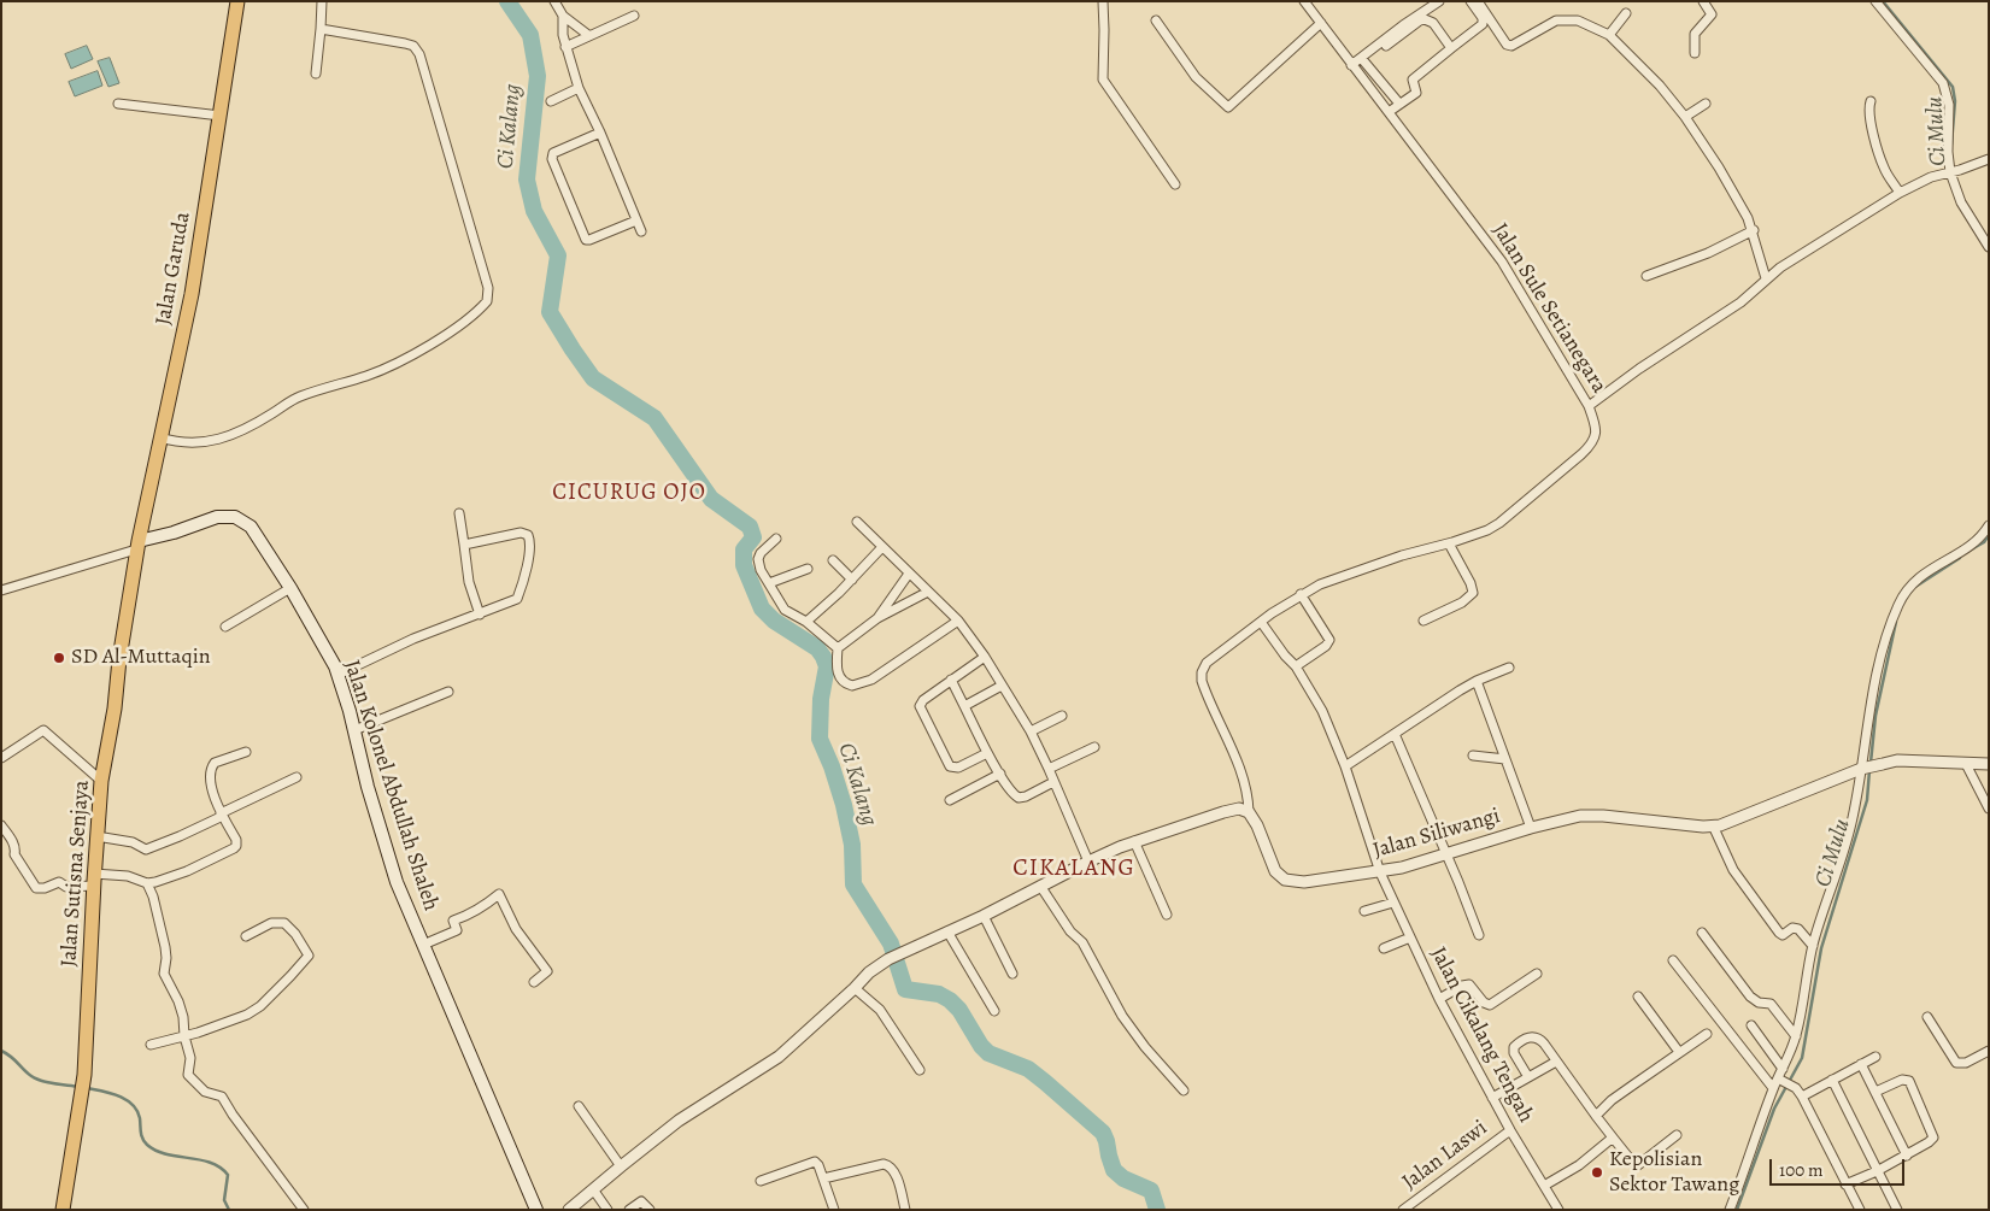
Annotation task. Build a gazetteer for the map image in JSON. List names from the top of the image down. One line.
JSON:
{"streets":{"main road":["Jalan Garuda","Jalan Kolonel Abdullah Shaleh","Jalan Sutisna Senjaya"],"street":["Jalan Sule Setianegara","Jalan Siliwangi","Jalan Cikalang Tengah","Jalan Laswi"]},"crossings":[["Jalan Garuda","Jalan Kolonel Abdullah Shaleh"],["Jalan Garuda","Jalan Sutisna Senjaya"],["Jalan Sule Setianegara","Jalan Siliwangi"],["Jalan Sule Setianegara","Jalan Cikalang Tengah"],["Jalan Kolonel Abdullah Shaleh","Jalan Sutisna Senjaya"],["Jalan Siliwangi","Jalan Cikalang Tengah"],["Jalan Cikalang Tengah","Jalan Laswi"]],"districts":["CICURUG OJO","CIKALANG"],"water":["Ci Kalang","Ci Mulu"],"places":["SD Al-Muttaqin","Kepolisian Sektor Tawang"],"scale_bar":"100 m"}
